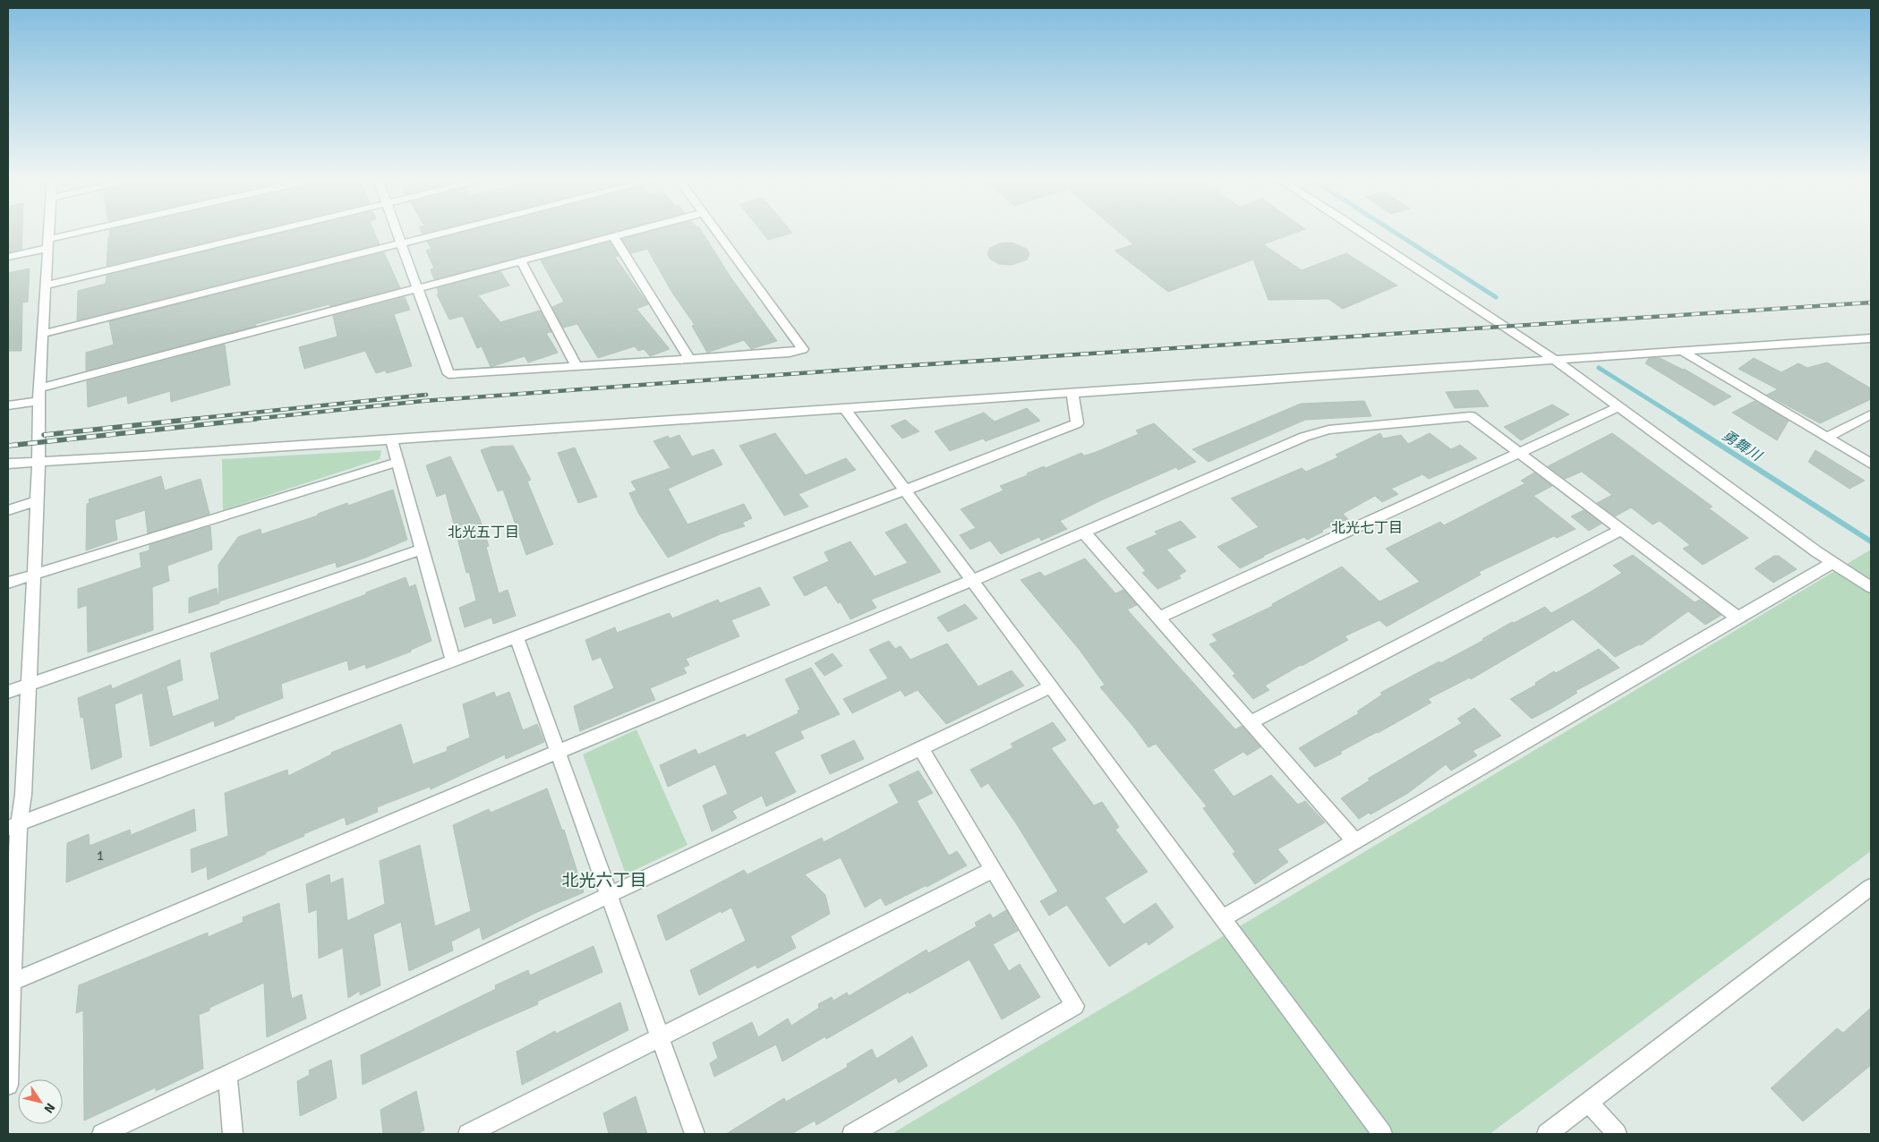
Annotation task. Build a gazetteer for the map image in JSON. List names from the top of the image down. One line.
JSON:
{"districts":["北光七丁目","北光五丁目","北光六丁目"],"water":["勇舞川"],"house_numbers":["1"],"north":"bottom right"}
